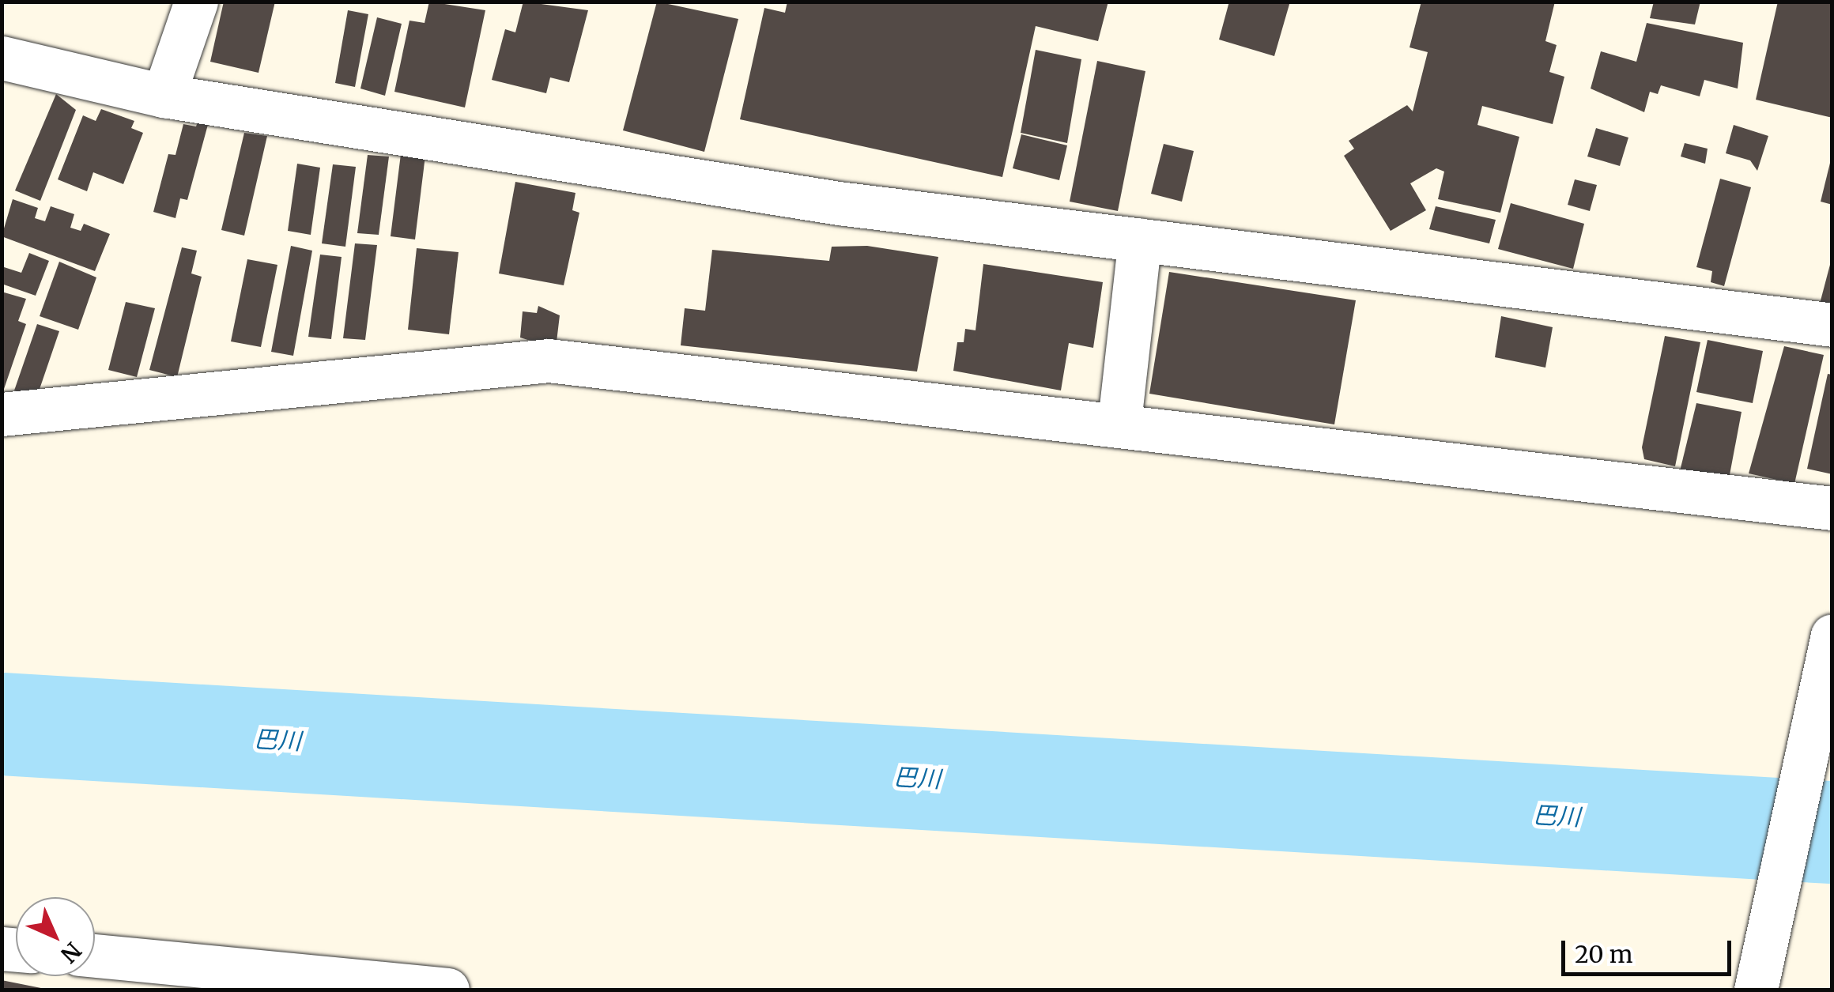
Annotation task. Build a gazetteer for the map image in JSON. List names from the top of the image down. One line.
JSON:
{"water":["巴川"],"scale_bar":"20 m","north":"bottom right"}
